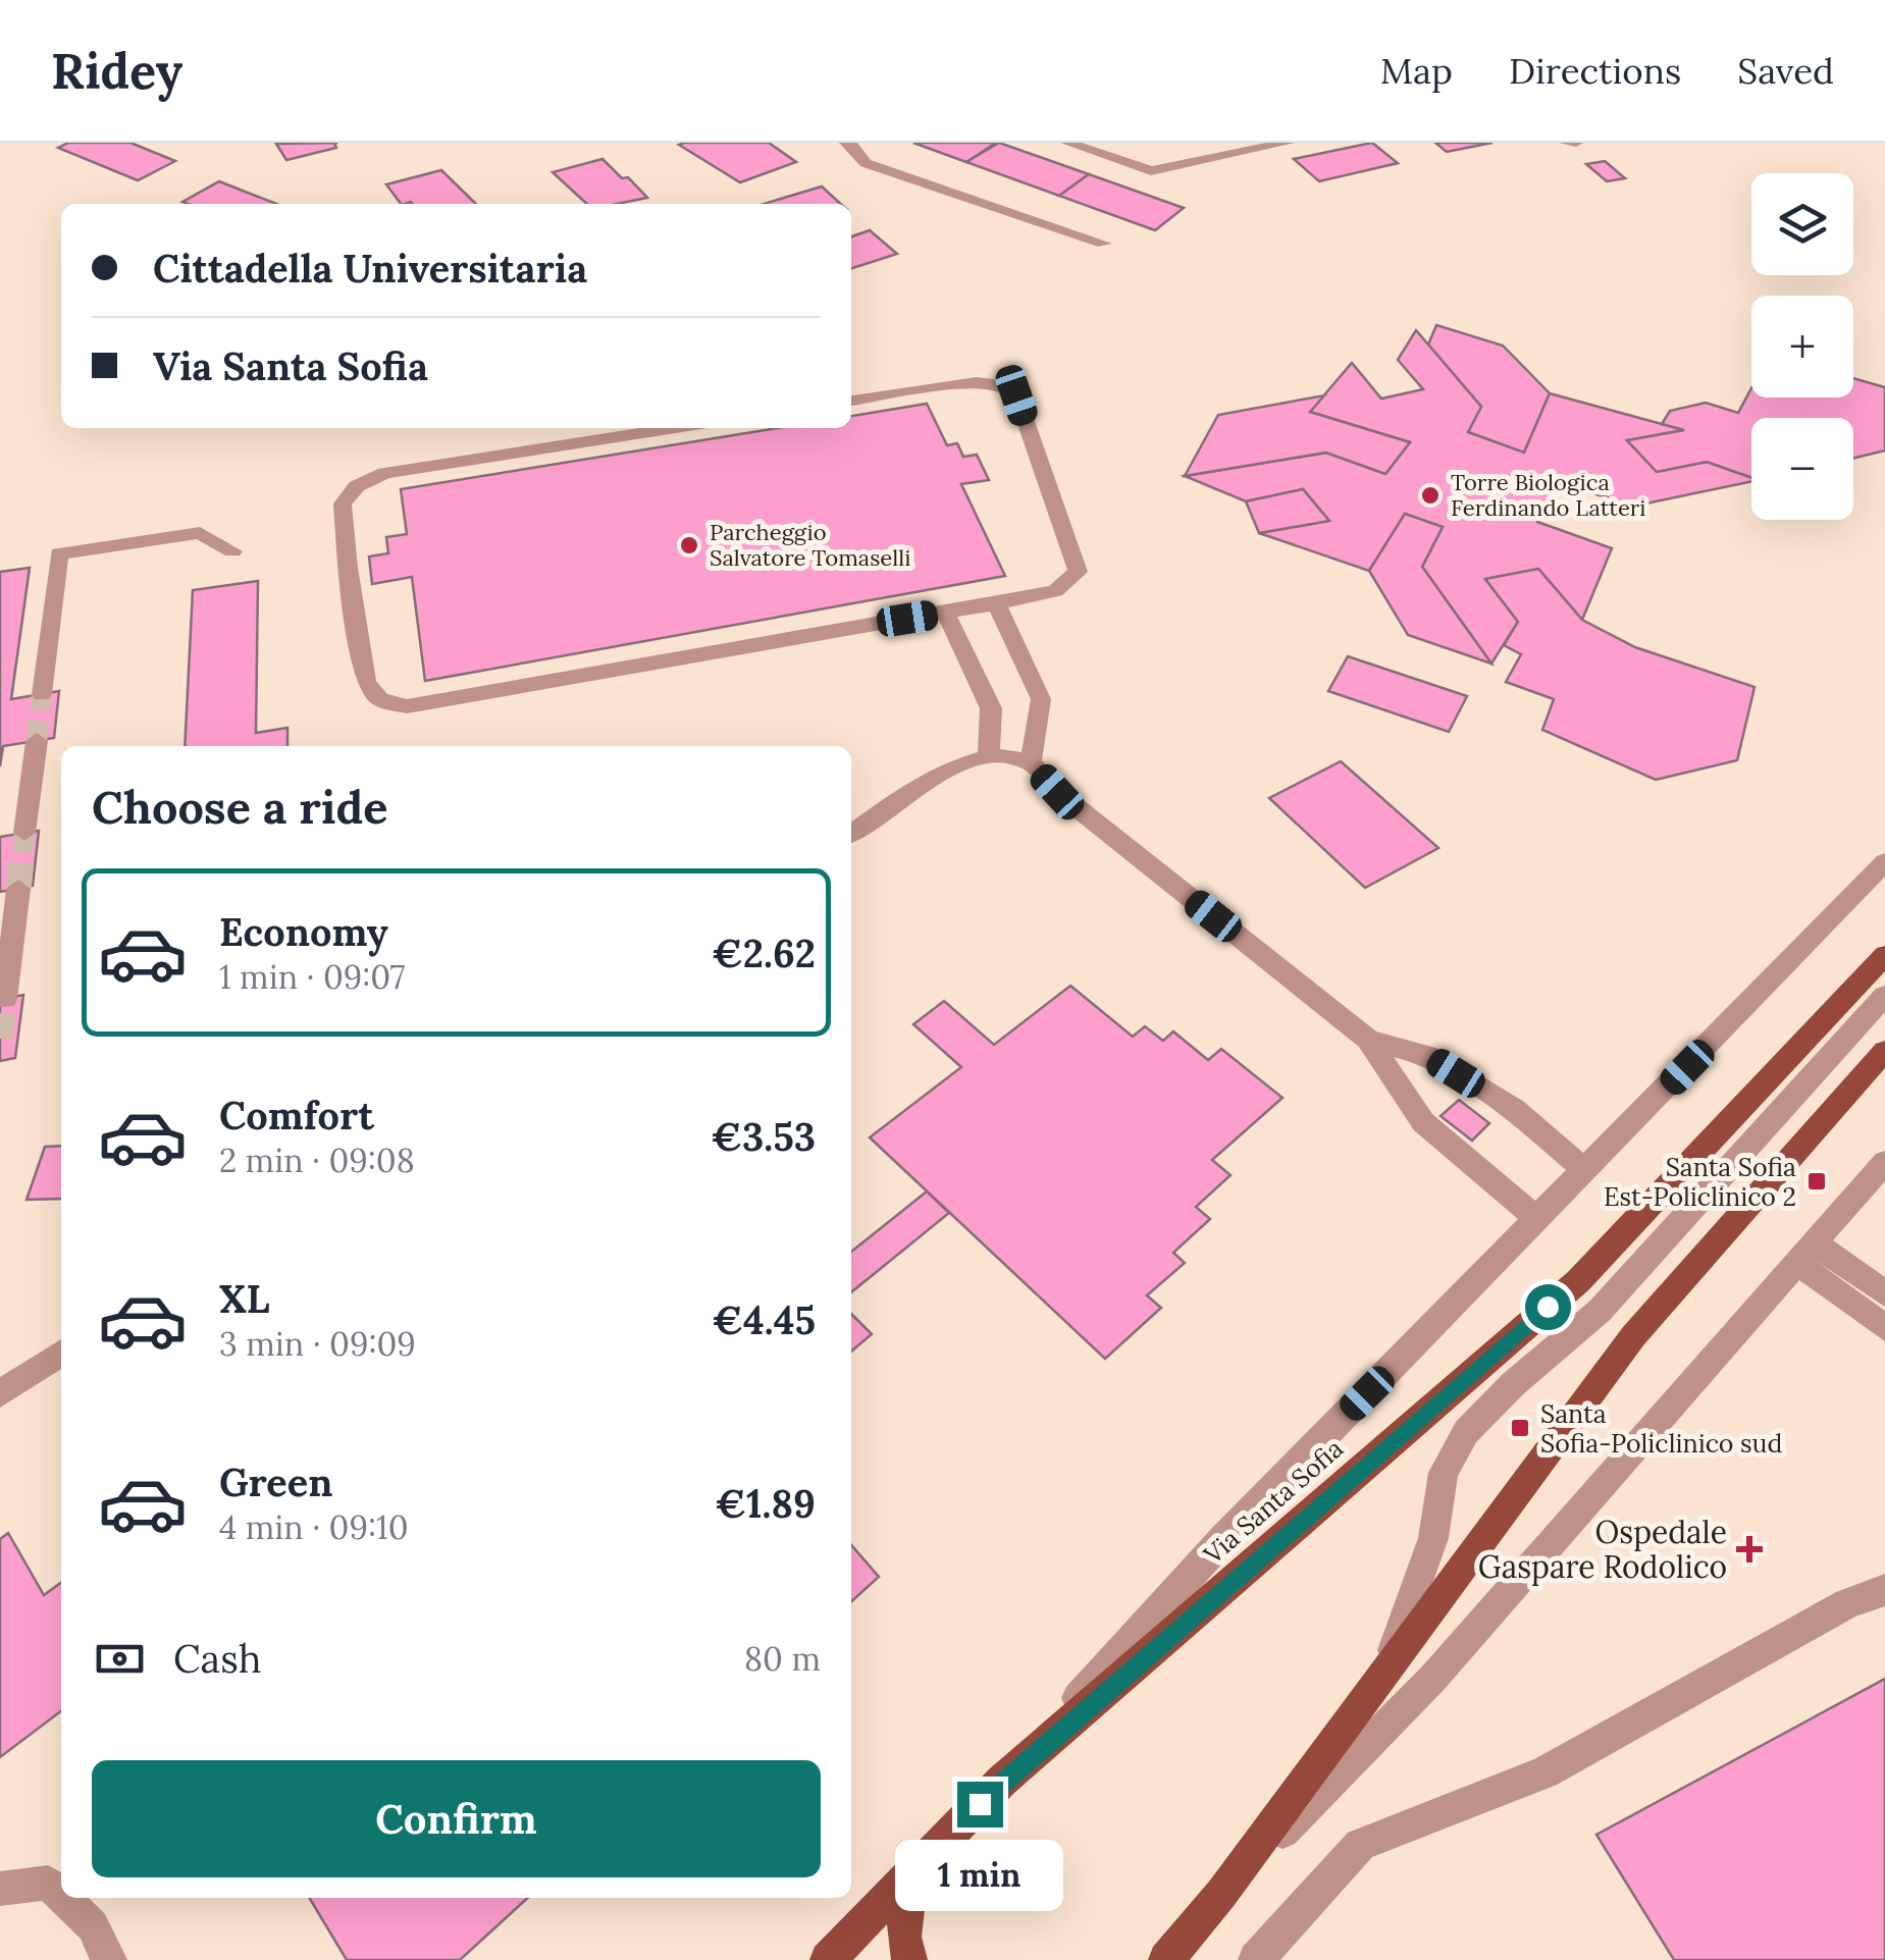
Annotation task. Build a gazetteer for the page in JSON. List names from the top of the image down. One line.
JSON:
{"streets":{"main road":["Via Santa Sofia"]},"places":{"other":["Torre Biologica Ferdinando Latteri","Parcheggio Salvatore Tomaselli"],"transit":["Santa Sofia Est-Policlinico 2","Santa Sofia-Policlinico sud"],"health":["Ospedale Gaspare Rodolico"]},"page":{"header":"Ridey","nav":["Map","Directions","Saved"],"map_buttons":["+","−"],"banner":["Cittadella Universitaria","Via Santa Sofia"],"heading":"Choose a ride","list":[{"name":"Economy","note":"1 min · 09:07","value":"€2.62"},{"name":"Comfort","note":"2 min · 09:08","value":"€3.53"},{"name":"XL","note":"3 min · 09:09","value":"€4.45"},{"name":"Green","note":"4 min · 09:10","value":"€1.89"}],"pay":["Cash","80 m"],"buttons":"Confirm","bubble":"1 min"}}
